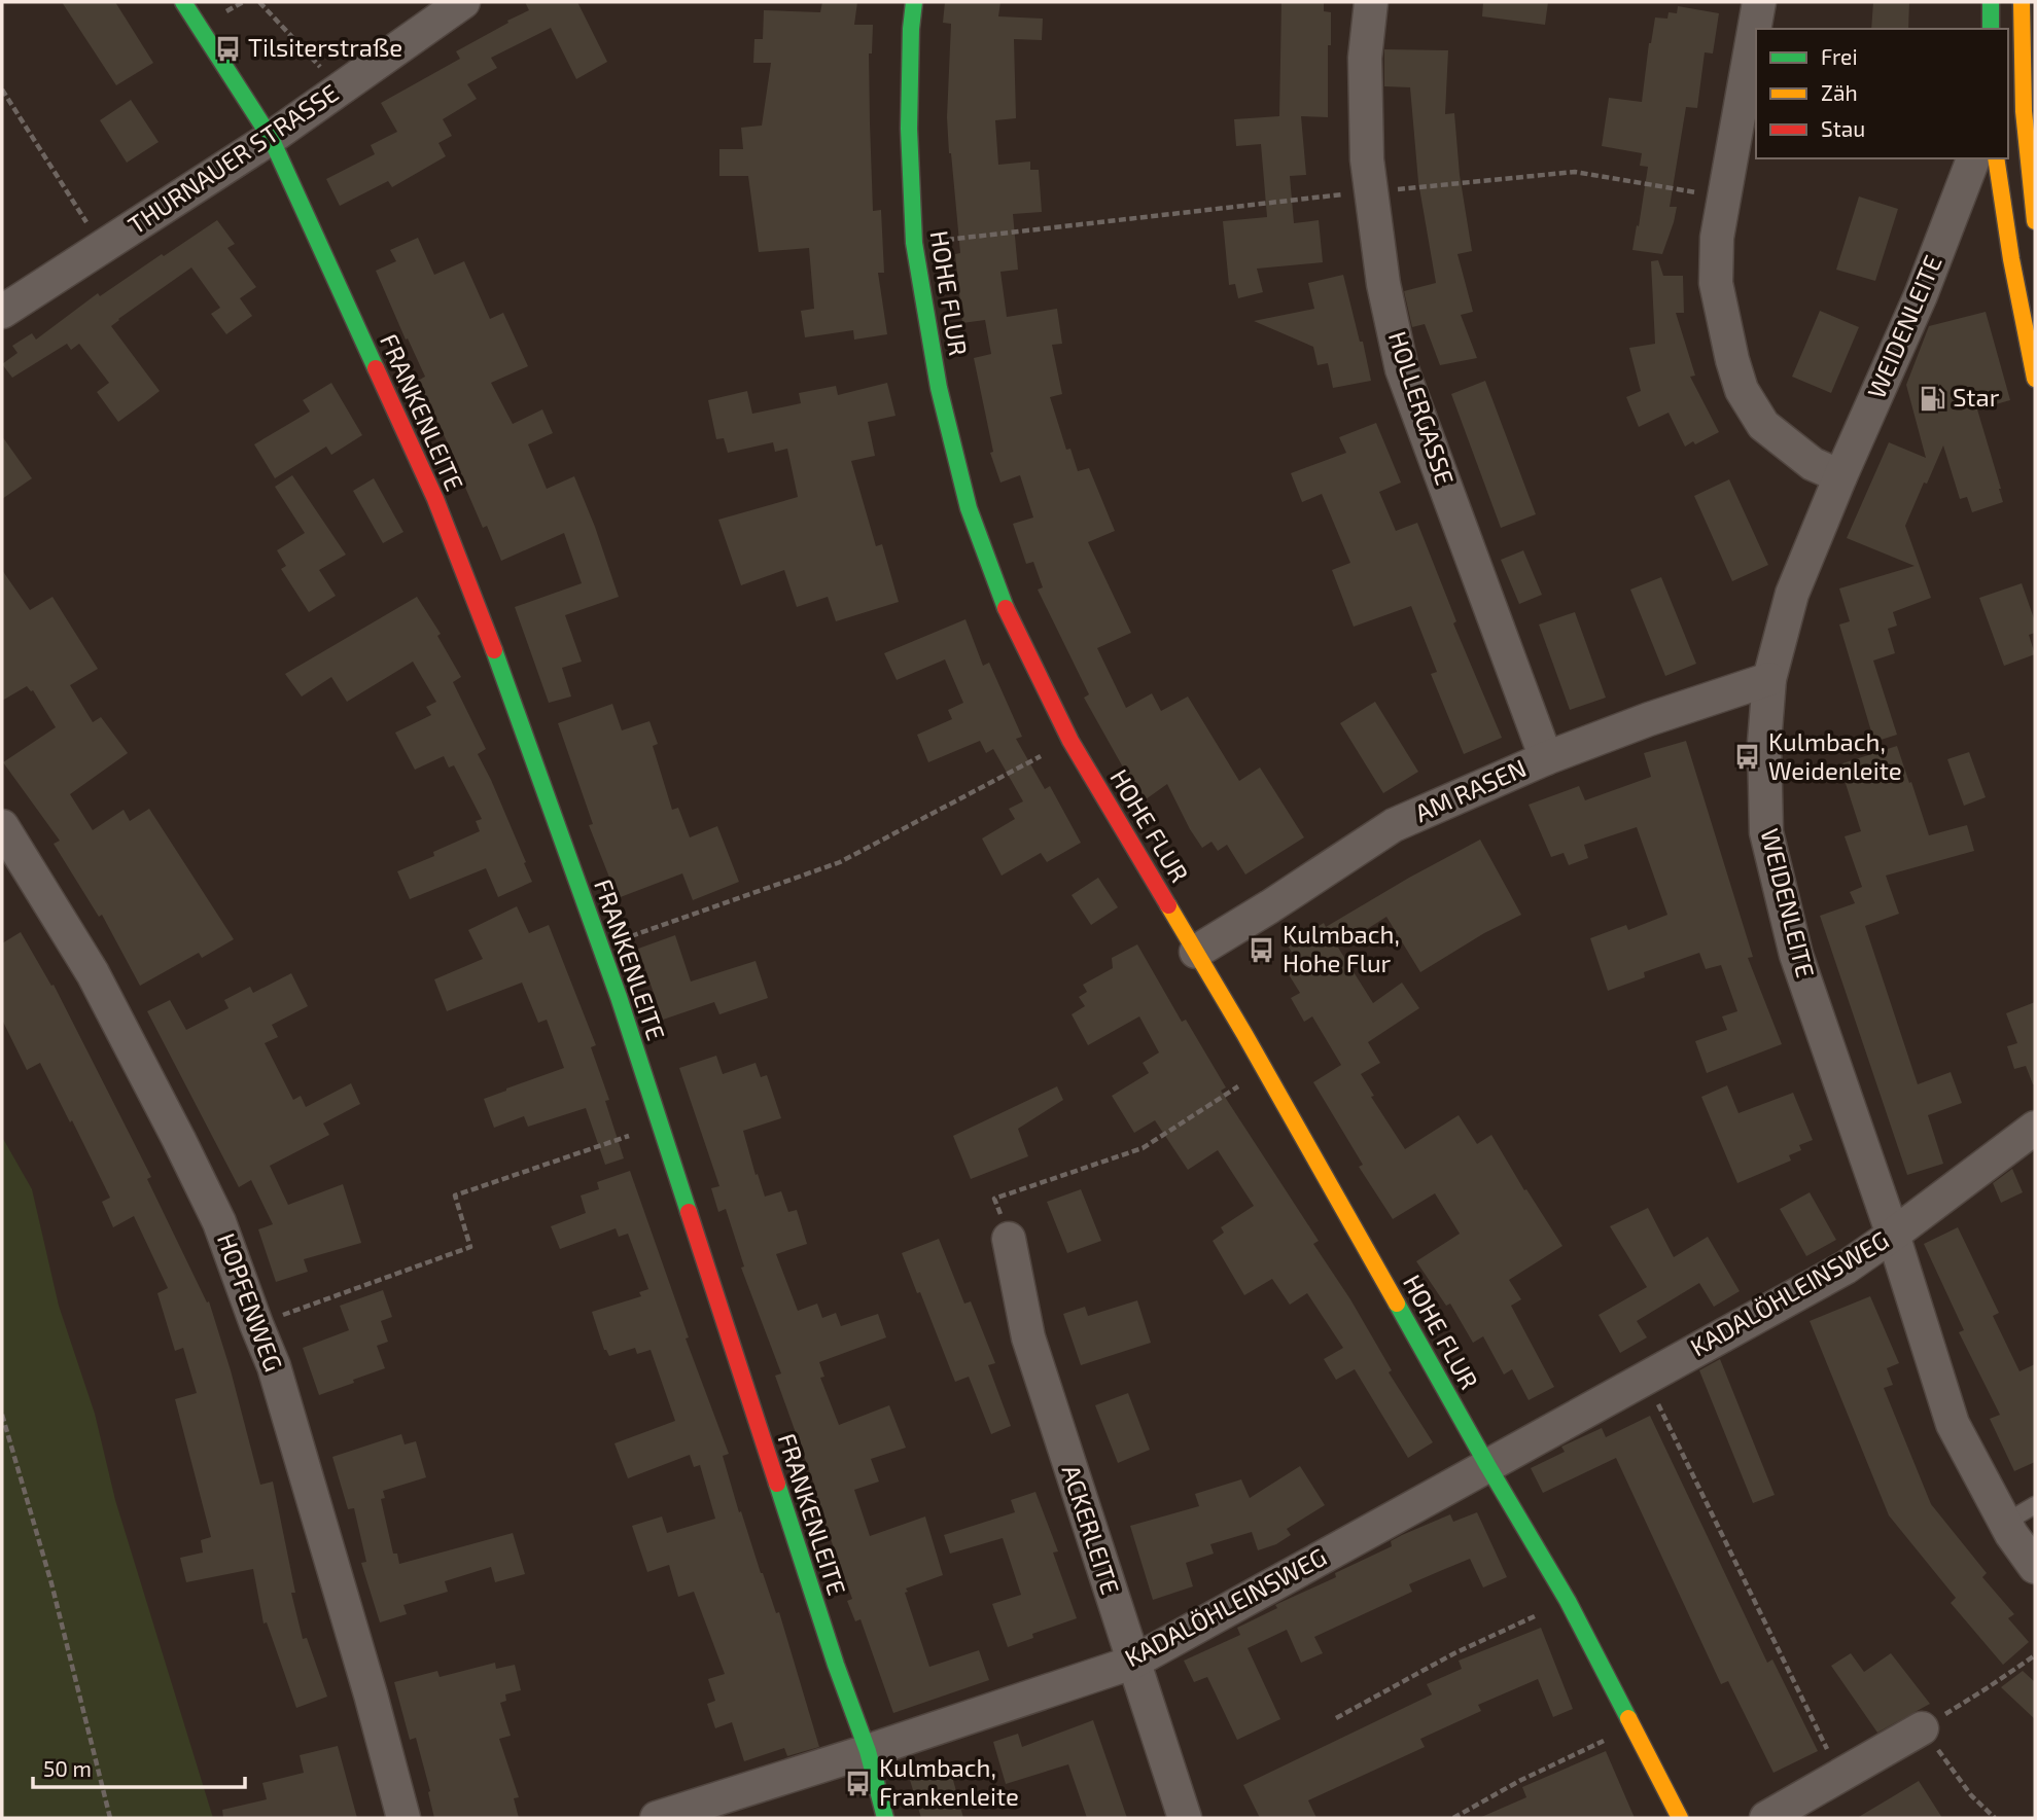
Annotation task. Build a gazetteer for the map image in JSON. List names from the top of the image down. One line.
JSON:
{"streets":{"street":["THURNAUER STRASSE","HOHE FLUR","WEIDENLEITE","HOLLERGASSE","FRANKENLEITE","AM RASEN","KADALÖHLEINSWEG","HOPFENWEG","ACKERLEITE"]},"crossings":[["THURNAUER STRASSE","FRANKENLEITE"],["HOHE FLUR","AM RASEN"],["HOHE FLUR","KADALÖHLEINSWEG"],["WEIDENLEITE","AM RASEN"],["WEIDENLEITE","KADALÖHLEINSWEG"],["HOLLERGASSE","AM RASEN"],["FRANKENLEITE","KADALÖHLEINSWEG"],["KADALÖHLEINSWEG","ACKERLEITE"]],"places":{"bus stop":["Tilsiterstraße","Kulmbach, Weidenleite","Kulmbach, Hohe Flur","Kulmbach, Frankenleite"],"fuel station":["Star"]},"legend":["Frei","Zäh","Stau"],"scale_bar":"50 m"}
